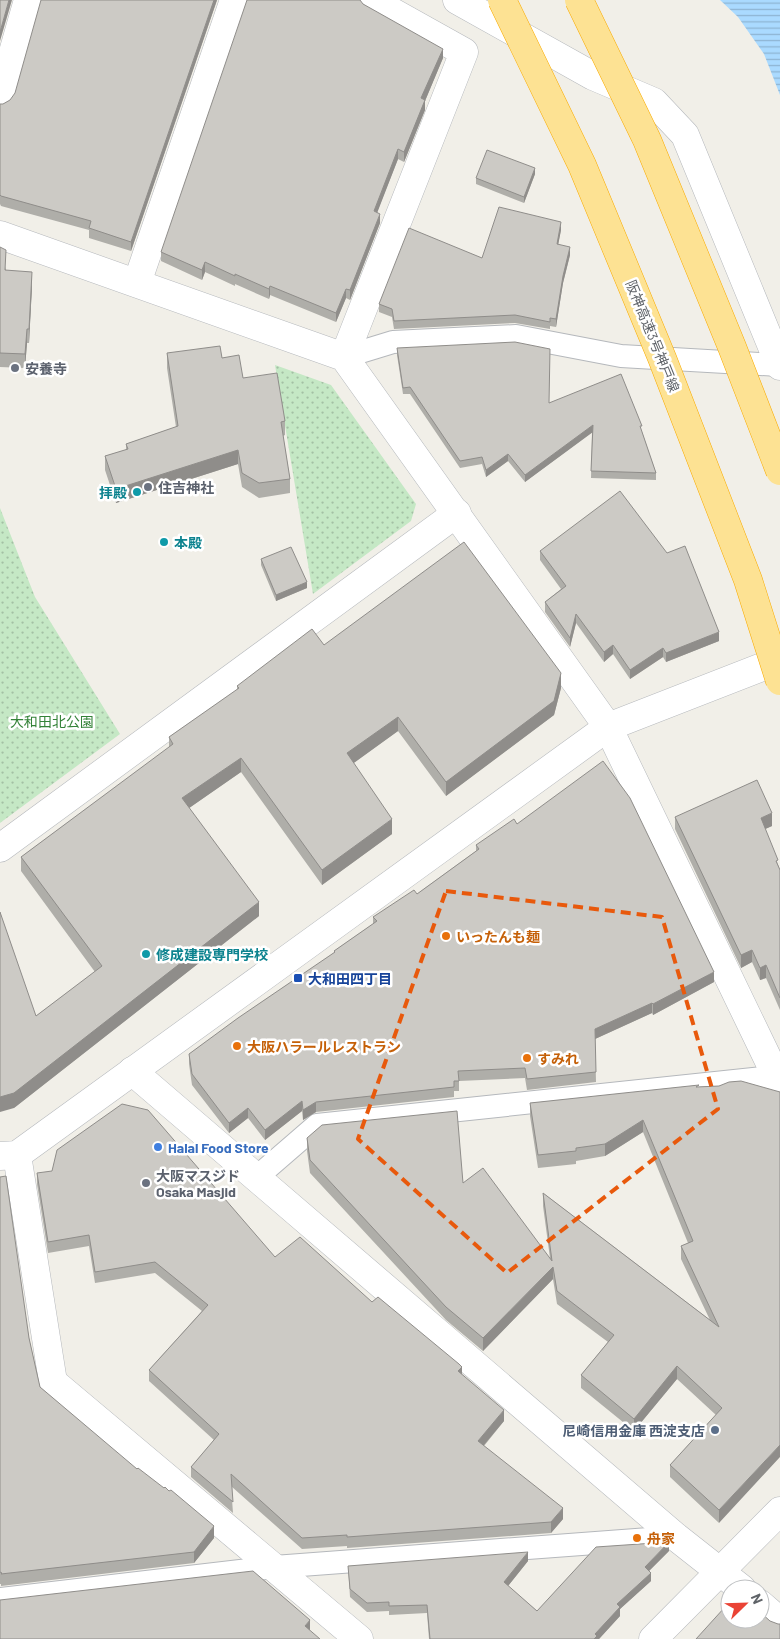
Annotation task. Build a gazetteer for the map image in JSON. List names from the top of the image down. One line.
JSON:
{"streets":{"highway":["阪神高速3号神戸線"]},"parks":["大和田北公園"],"places":{"other":["安養寺","住吉神社","拝殿","本殿","いったんも麺","修成建設専門学校","大阪ハラールレストラン","すみれ","Halal Food Store","大阪マスジド Osaka Masjid","尼崎信用金庫 西淀支店","舟家"],"transit":["大和田四丁目"]},"north":"top right"}
